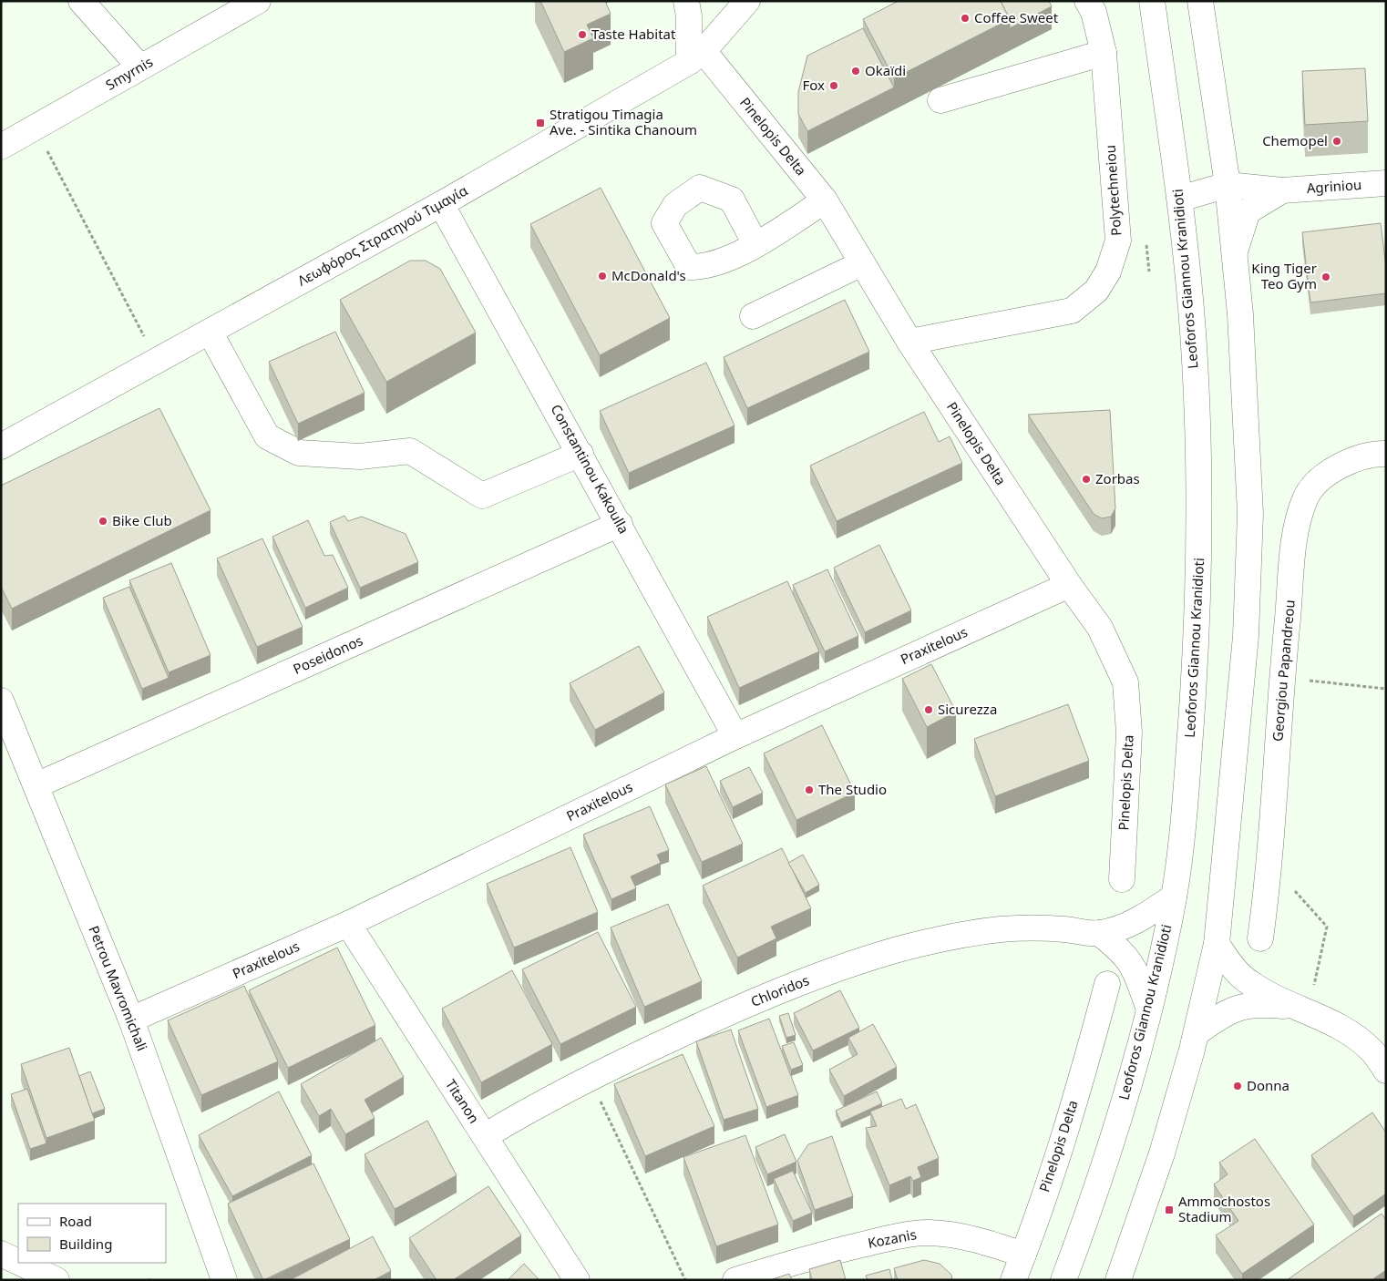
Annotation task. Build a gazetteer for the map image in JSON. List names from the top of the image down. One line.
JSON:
{"streets":{"street":["Smyrnis","Pinelopis Delta","Agriniou","Polytechneiou","Λεωφόρος Στρατηγού Τιμαγία","Leoforos Giannou Kranidioti","Constantinou Kakoulla","Praxitelous","Poseidonos","Georgiou Papandreou","Petrou Mavromichali","Chloridos","Titanon","Kozanis"]},"crossings":[["Pinelopis Delta","Polytechneiou"],["Pinelopis Delta","Λεωφόρος Στρατηγού Τιμαγία"],["Pinelopis Delta","Praxitelous"],["Pinelopis Delta","Kozanis"],["Agriniou","Leoforos Giannou Kranidioti"],["Λεωφόρος Στρατηγού Τιμαγία","Constantinou Kakoulla"],["Leoforos Giannou Kranidioti","Chloridos"],["Constantinou Kakoulla","Praxitelous"],["Constantinou Kakoulla","Poseidonos"],["Praxitelous","Petrou Mavromichali"],["Praxitelous","Titanon"],["Poseidonos","Petrou Mavromichali"],["Chloridos","Titanon"]],"places":{"other":["Coffee Sweet","Taste Habitat","Okaïdi","Fox","Chemopel","McDonald's","King Tiger Teo Gym","Zorbas","Bike Club","Sicurezza","The Studio","Donna"],"transit":["Stratigou Timagia Ave. - Sintika Chanoum","Ammochostos Stadium"]},"legend":["Road","Building"]}
